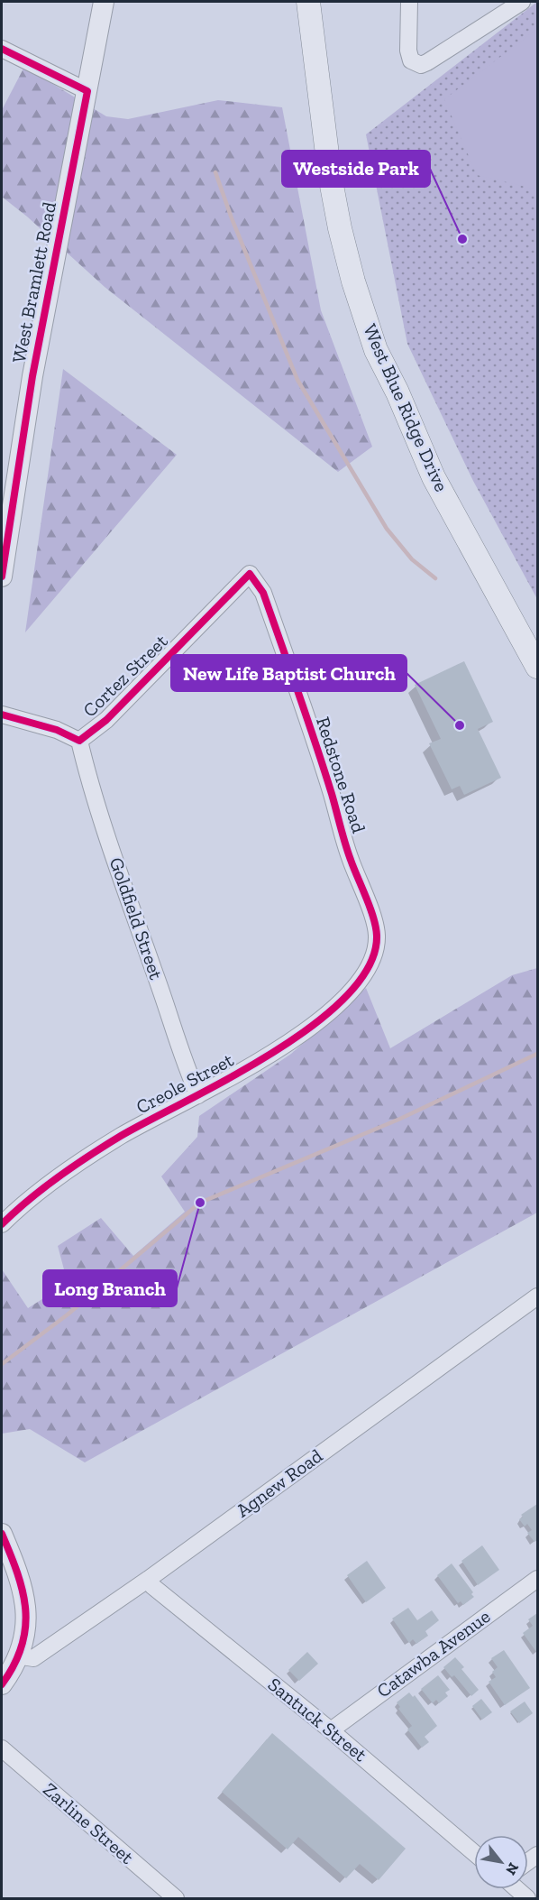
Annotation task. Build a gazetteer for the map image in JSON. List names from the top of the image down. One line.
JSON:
{"streets":{"main road":["West Blue Ridge Drive"],"street":["West Bramlett Road","Cortez Street","Redstone Road","Goldfield Street","Creole Street","Agnew Road","Catawba Avenue","Santuck Street","Zarline Street"]},"crossings":[["Cortez Street","Redstone Road"],["Cortez Street","Goldfield Street"],["Redstone Road","Creole Street"],["Goldfield Street","Creole Street"],["Agnew Road","Santuck Street"],["Catawba Avenue","Santuck Street"]],"places":["Westside Park","New Life Baptist Church","Long Branch"],"north":"bottom right"}
